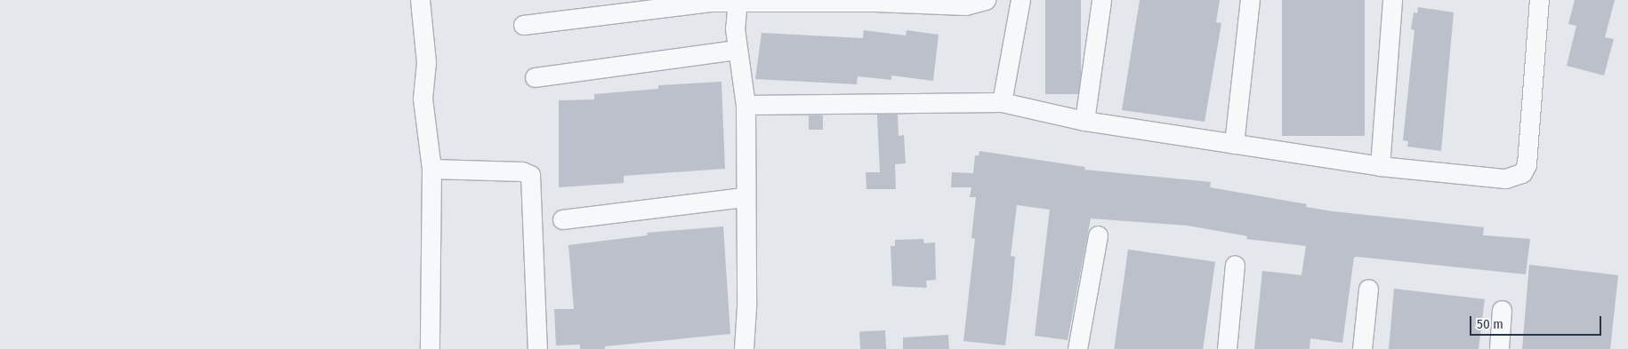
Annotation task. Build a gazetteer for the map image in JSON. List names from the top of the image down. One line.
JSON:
{"scale_bar":"50 m"}
